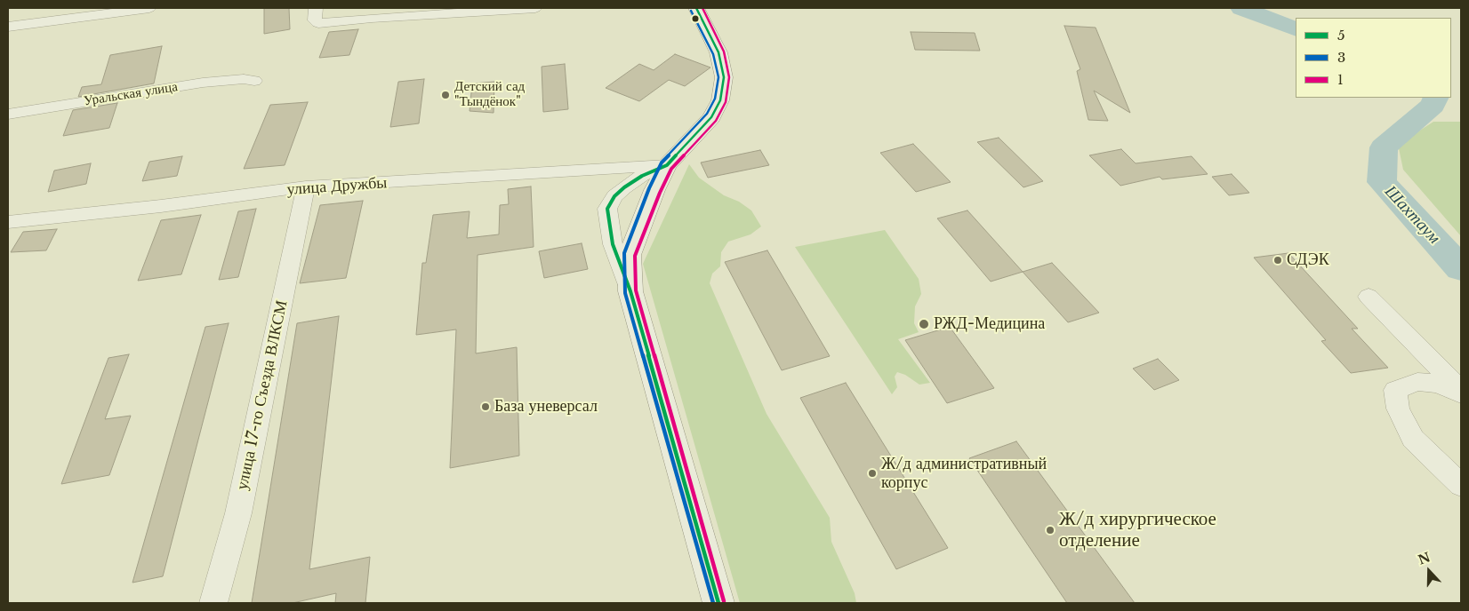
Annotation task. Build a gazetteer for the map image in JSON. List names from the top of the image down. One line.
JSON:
{"streets":{"street":["Уральская улица","улица Дружбы","улица 17-го Съезда ВЛКСМ"]},"crossings":[["улица Дружбы","улица 17-го Съезда ВЛКСМ"]],"water":["Шахтаум"],"places":["Детский сад \"Тындёнок\"","СДЭК","РЖД-Медицина","База уневерсал","Ж/д административный корпус","Ж/д хирургическое отделение"],"lines":["transit line 5","transit line 1","transit line 3"],"legend":["5","3","1"],"north":"top"}
